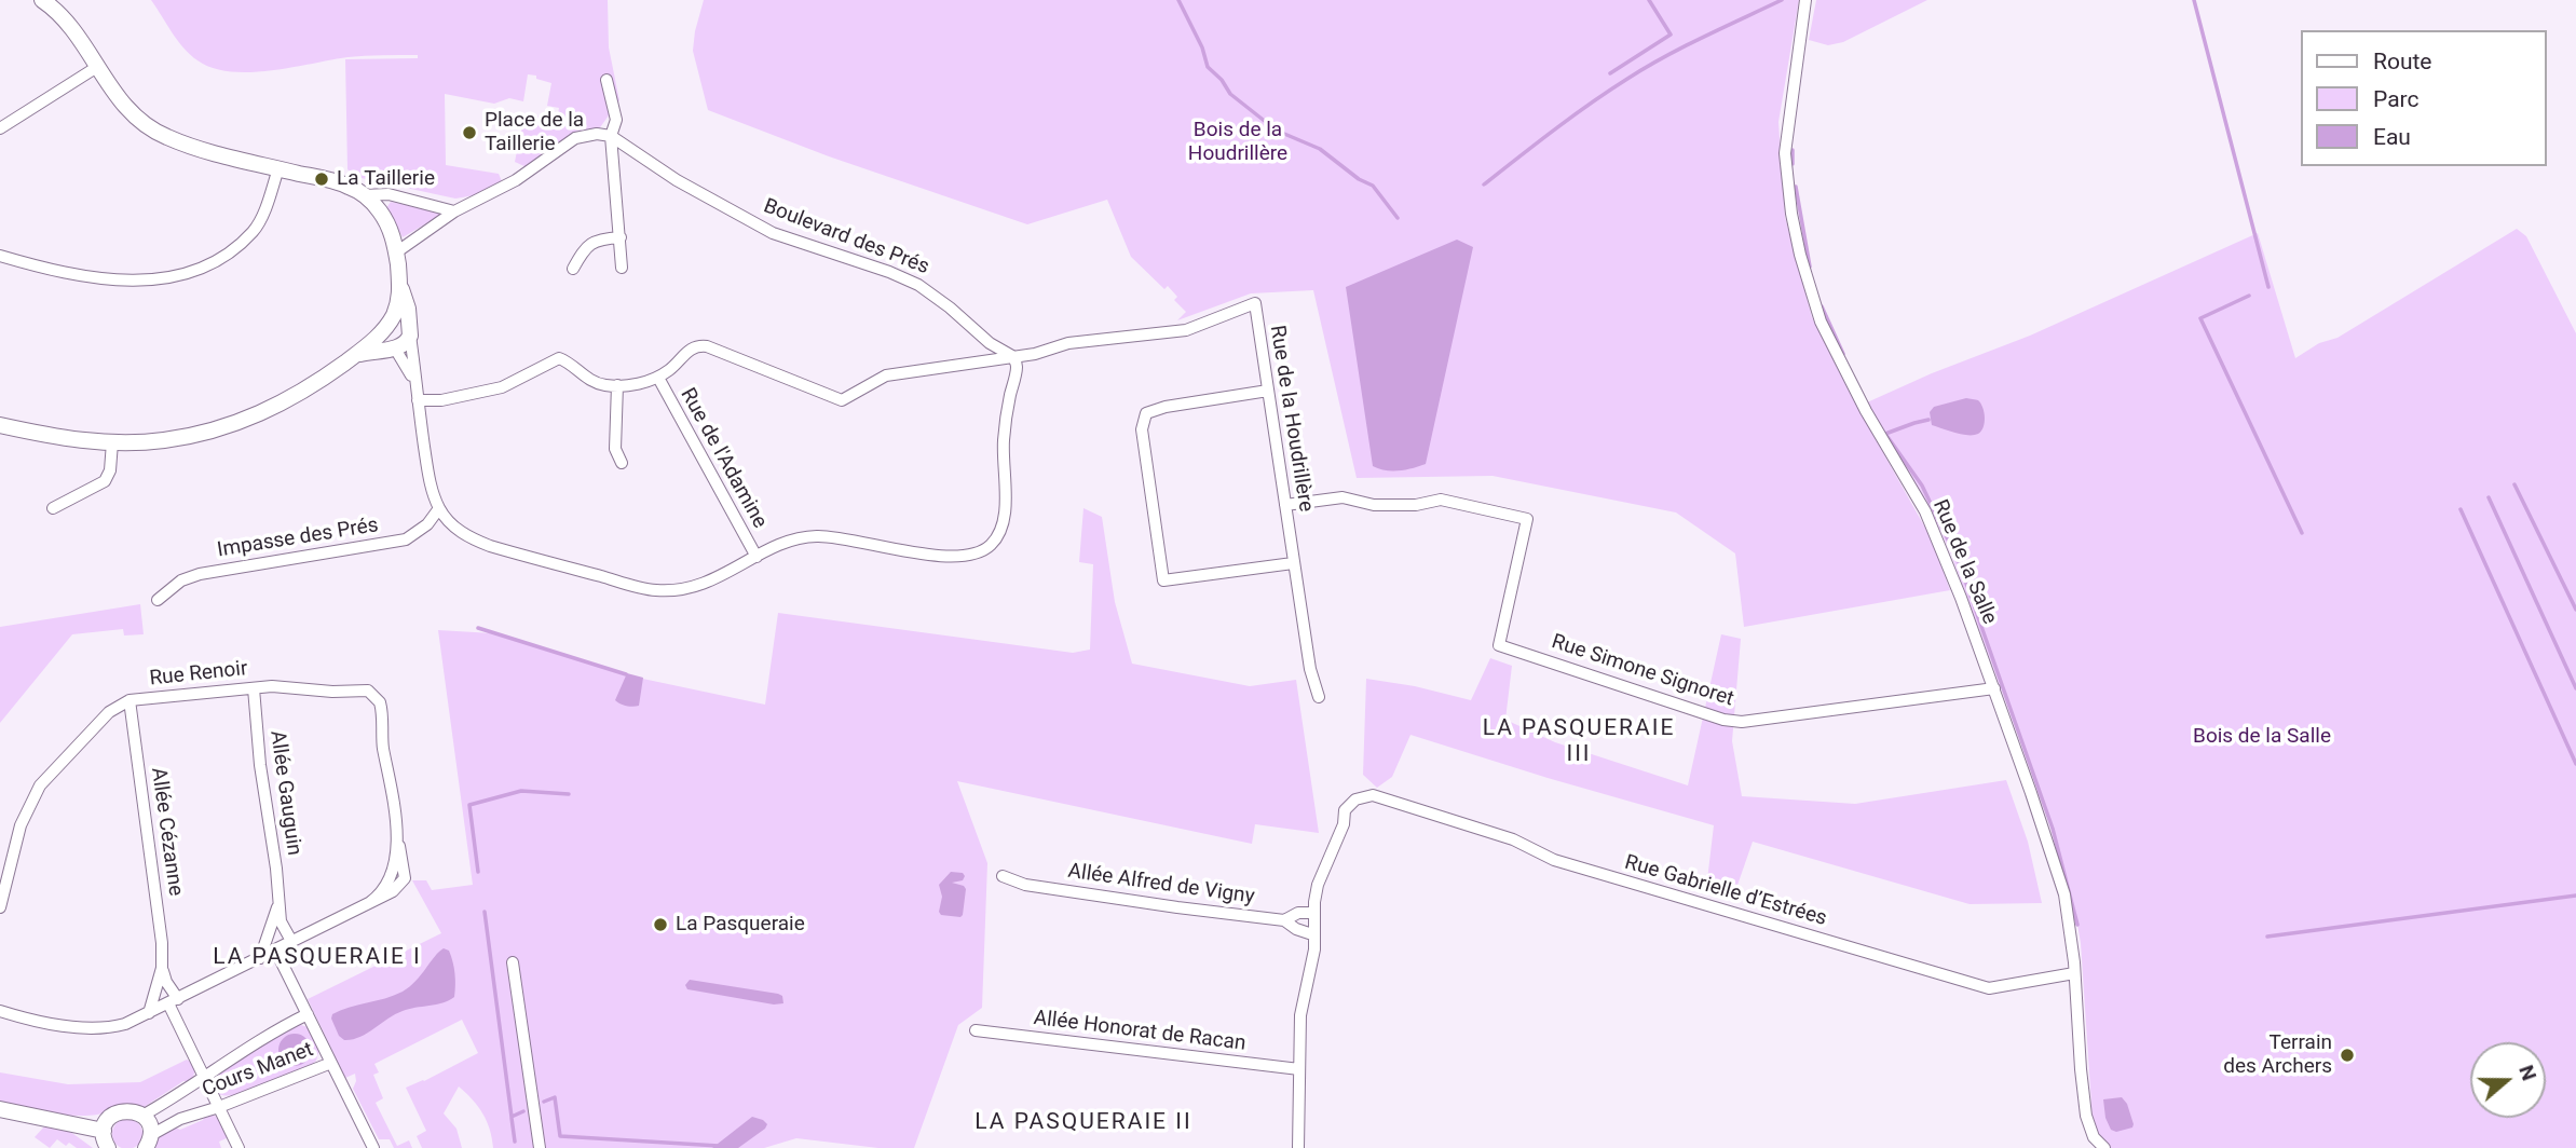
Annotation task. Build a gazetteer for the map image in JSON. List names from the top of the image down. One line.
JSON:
{"streets":{"street":["Boulevard des Prés","Rue de la Houdrillère","Rue de l'Adamine","Impasse des Prés","Rue de la Salle","Rue Simone Signoret","Rue Renoir","Allée Gauguin","Allée Cézanne","Allée Alfred de Vigny","Rue Gabrielle d’Estrées","Allée Honorat de Racan","Cours Manet"]},"crossings":[["Boulevard des Prés","Rue de la Houdrillère"],["Rue de la Houdrillère","Rue Simone Signoret"],["Rue de la Salle","Rue Simone Signoret"],["Rue de la Salle","Rue Gabrielle d’Estrées"],["Rue Renoir","Allée Gauguin"],["Rue Renoir","Allée Cézanne"],["Allée Cézanne","Cours Manet"]],"districts":["LA PASQUERAIE III","LA PASQUERAIE I","LA PASQUERAIE II"],"parks":["Bois de la Houdrillère","Bois de la Salle"],"places":["Place de la Taillerie","La Taillerie","La Pasqueraie","Terrain des Archers"],"legend":["Route","Parc","Eau"],"north":"right"}
